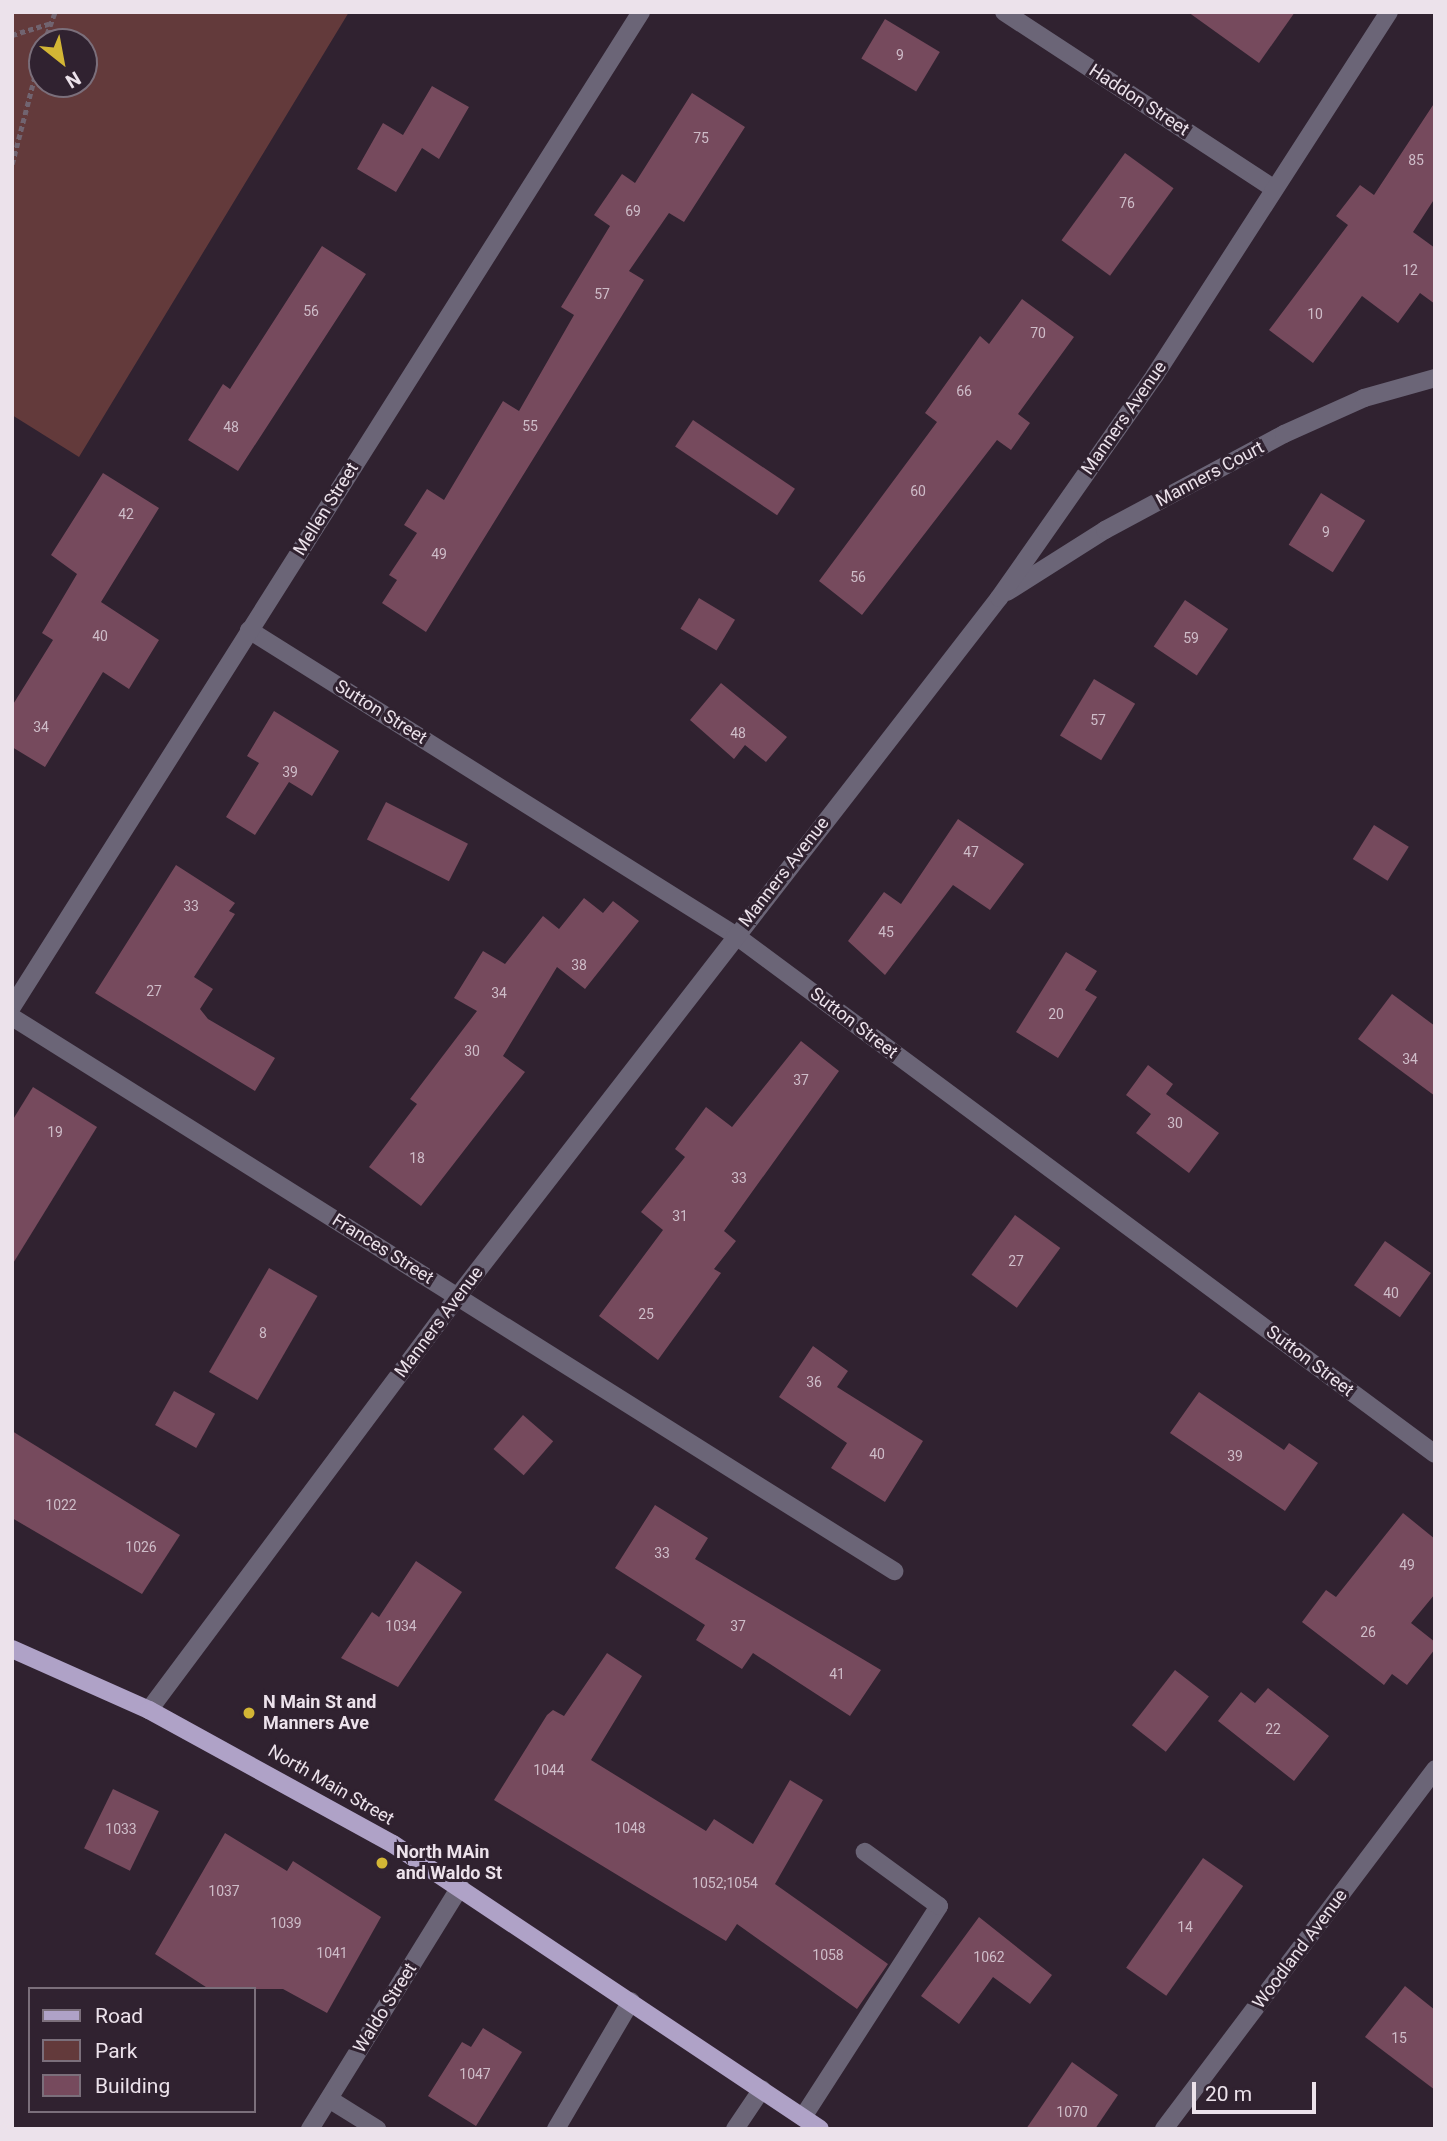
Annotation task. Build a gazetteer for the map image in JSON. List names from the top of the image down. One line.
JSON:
{"streets":{"main road":["North Main Street"],"street":["Haddon Street","Manners Avenue","Manners Court","Mellen Street","Sutton Street","Frances Street","Woodland Avenue","Waldo Street"]},"crossings":[["Haddon Street","Manners Avenue"],["Manners Avenue","Manners Court"],["Manners Avenue","Sutton Street"],["Manners Avenue","Frances Street"],["Manners Avenue","North Main Street"],["Mellen Street","Sutton Street"],["North Main Street","Waldo Street"]],"places":["N Main St and Manners Ave","North MAin and Waldo St"],"house_numbers":["9","75","85","76","69","12","57","56","10","70","66","55","48","60","42","9","49","56","40","59","57","34","48","39","47","33","45","38","27","34","20","30","34","37","30","19","18","33","31","27","40","25","8","36","40","39","1022","1026","33","49","1034","37","26","41","22","1044","1048","1033","1052;1054","1037","1039","14","1041","1058","1062","15","1047","1070"],"legend":["Road","Park","Building"],"scale_bar":"20 m","north":"bottom right"}
